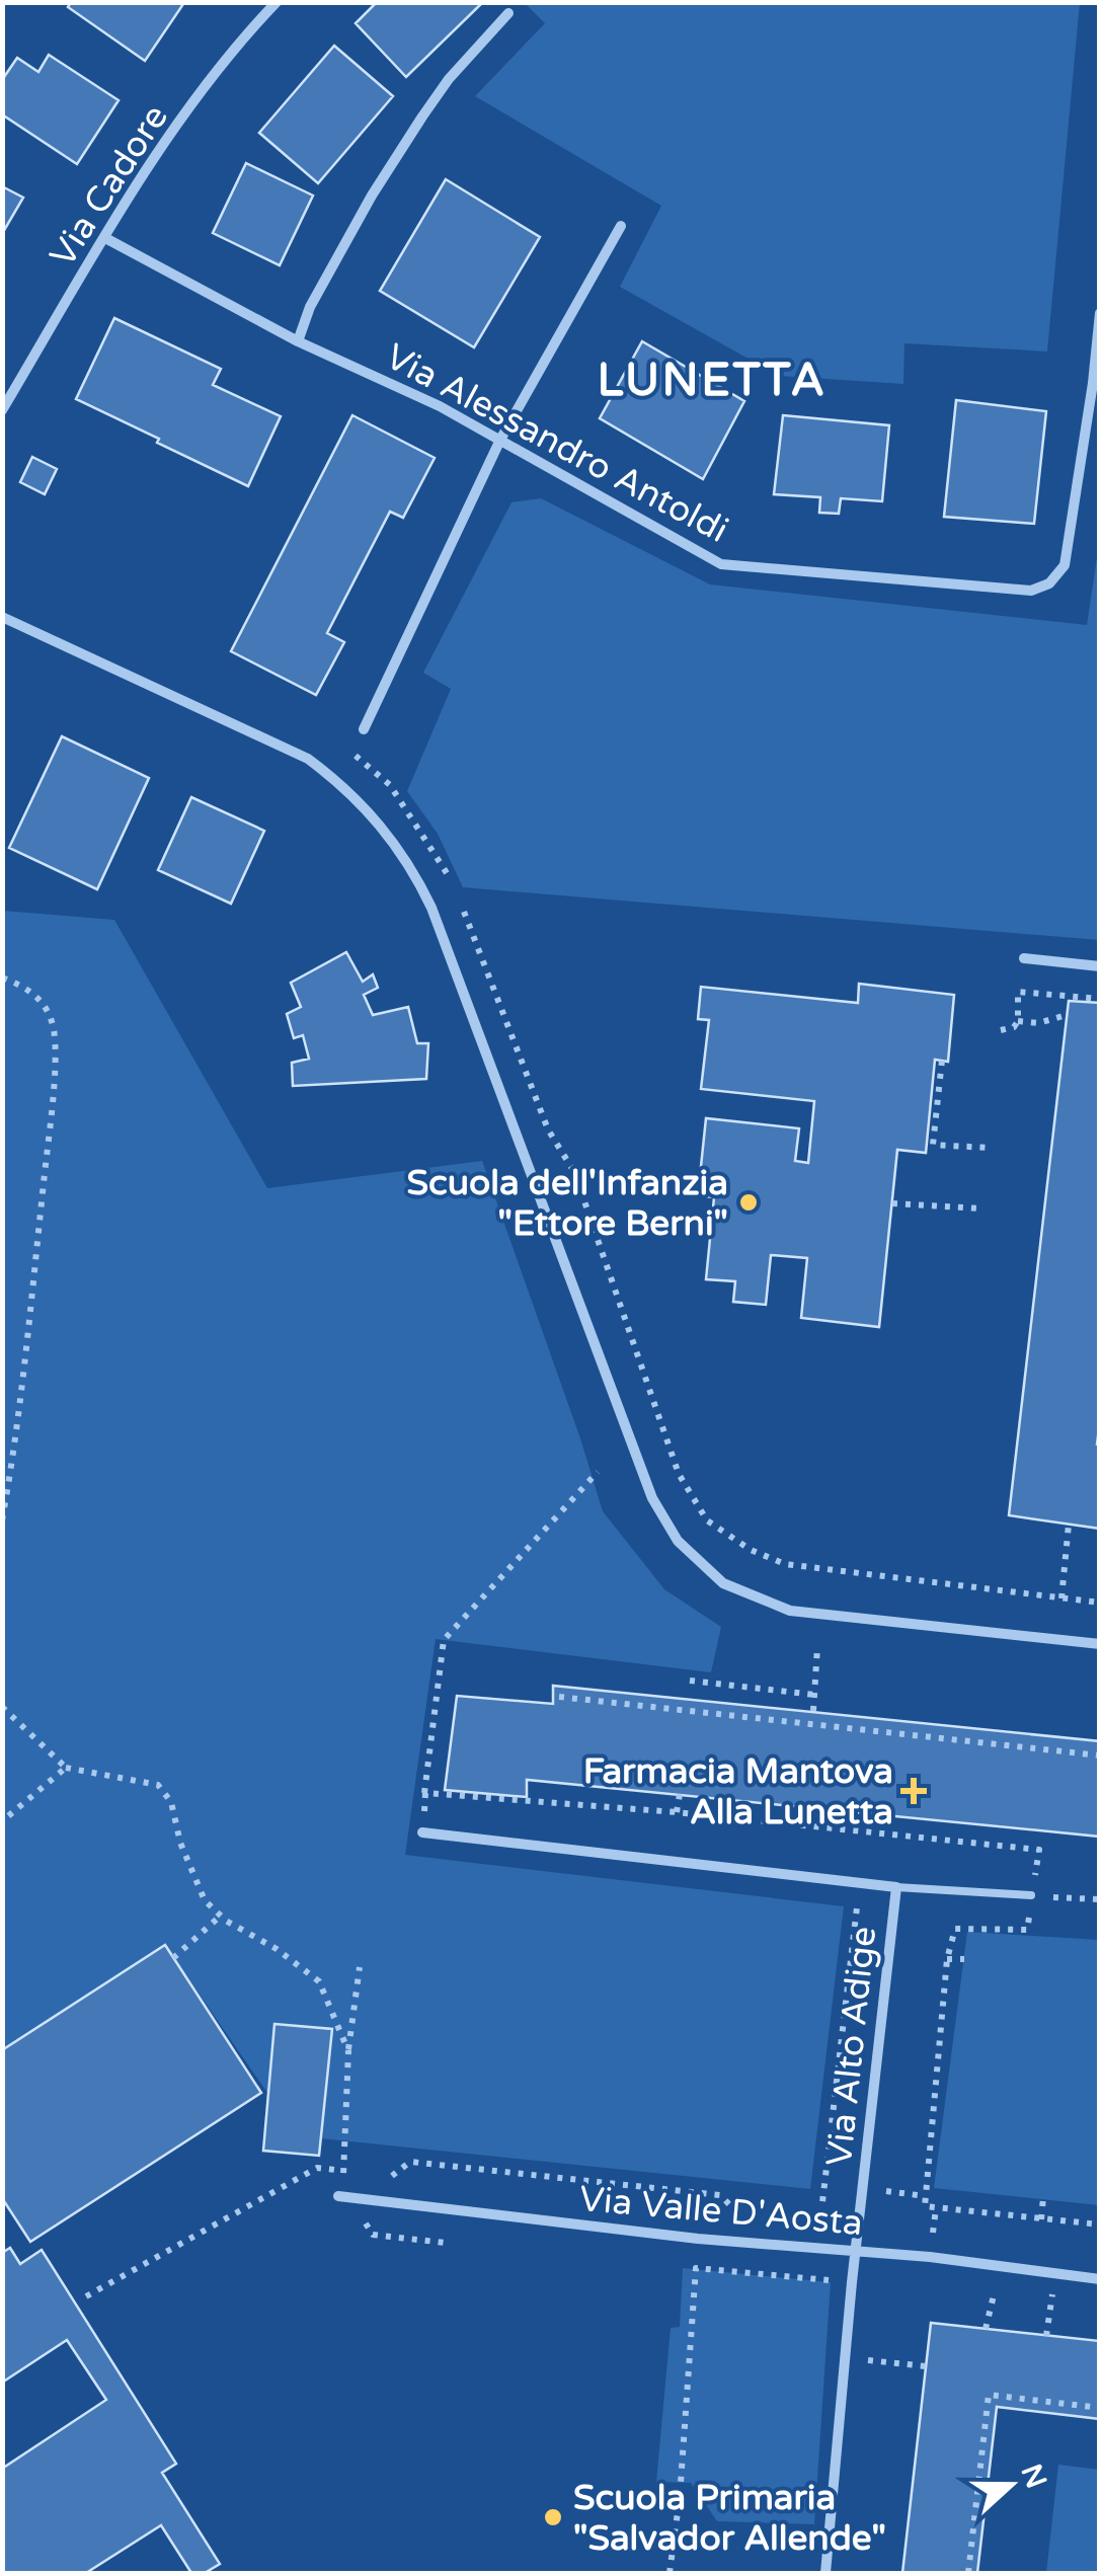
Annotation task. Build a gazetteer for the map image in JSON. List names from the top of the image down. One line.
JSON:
{"streets":{"street":["Via Cadore","Via Alessandro Antoldi","Via Alto Adige","Via Valle D'Aosta"]},"crossings":[["Via Cadore","Via Alessandro Antoldi"],["Via Alto Adige","Via Valle D'Aosta"]],"districts":["LUNETTA"],"places":{"other":["Scuola dell'Infanzia \"Ettore Berni\"","Scuola Primaria \"Salvador Allende\""],"health":["Farmacia Mantova Alla Lunetta"]},"north":"right"}
